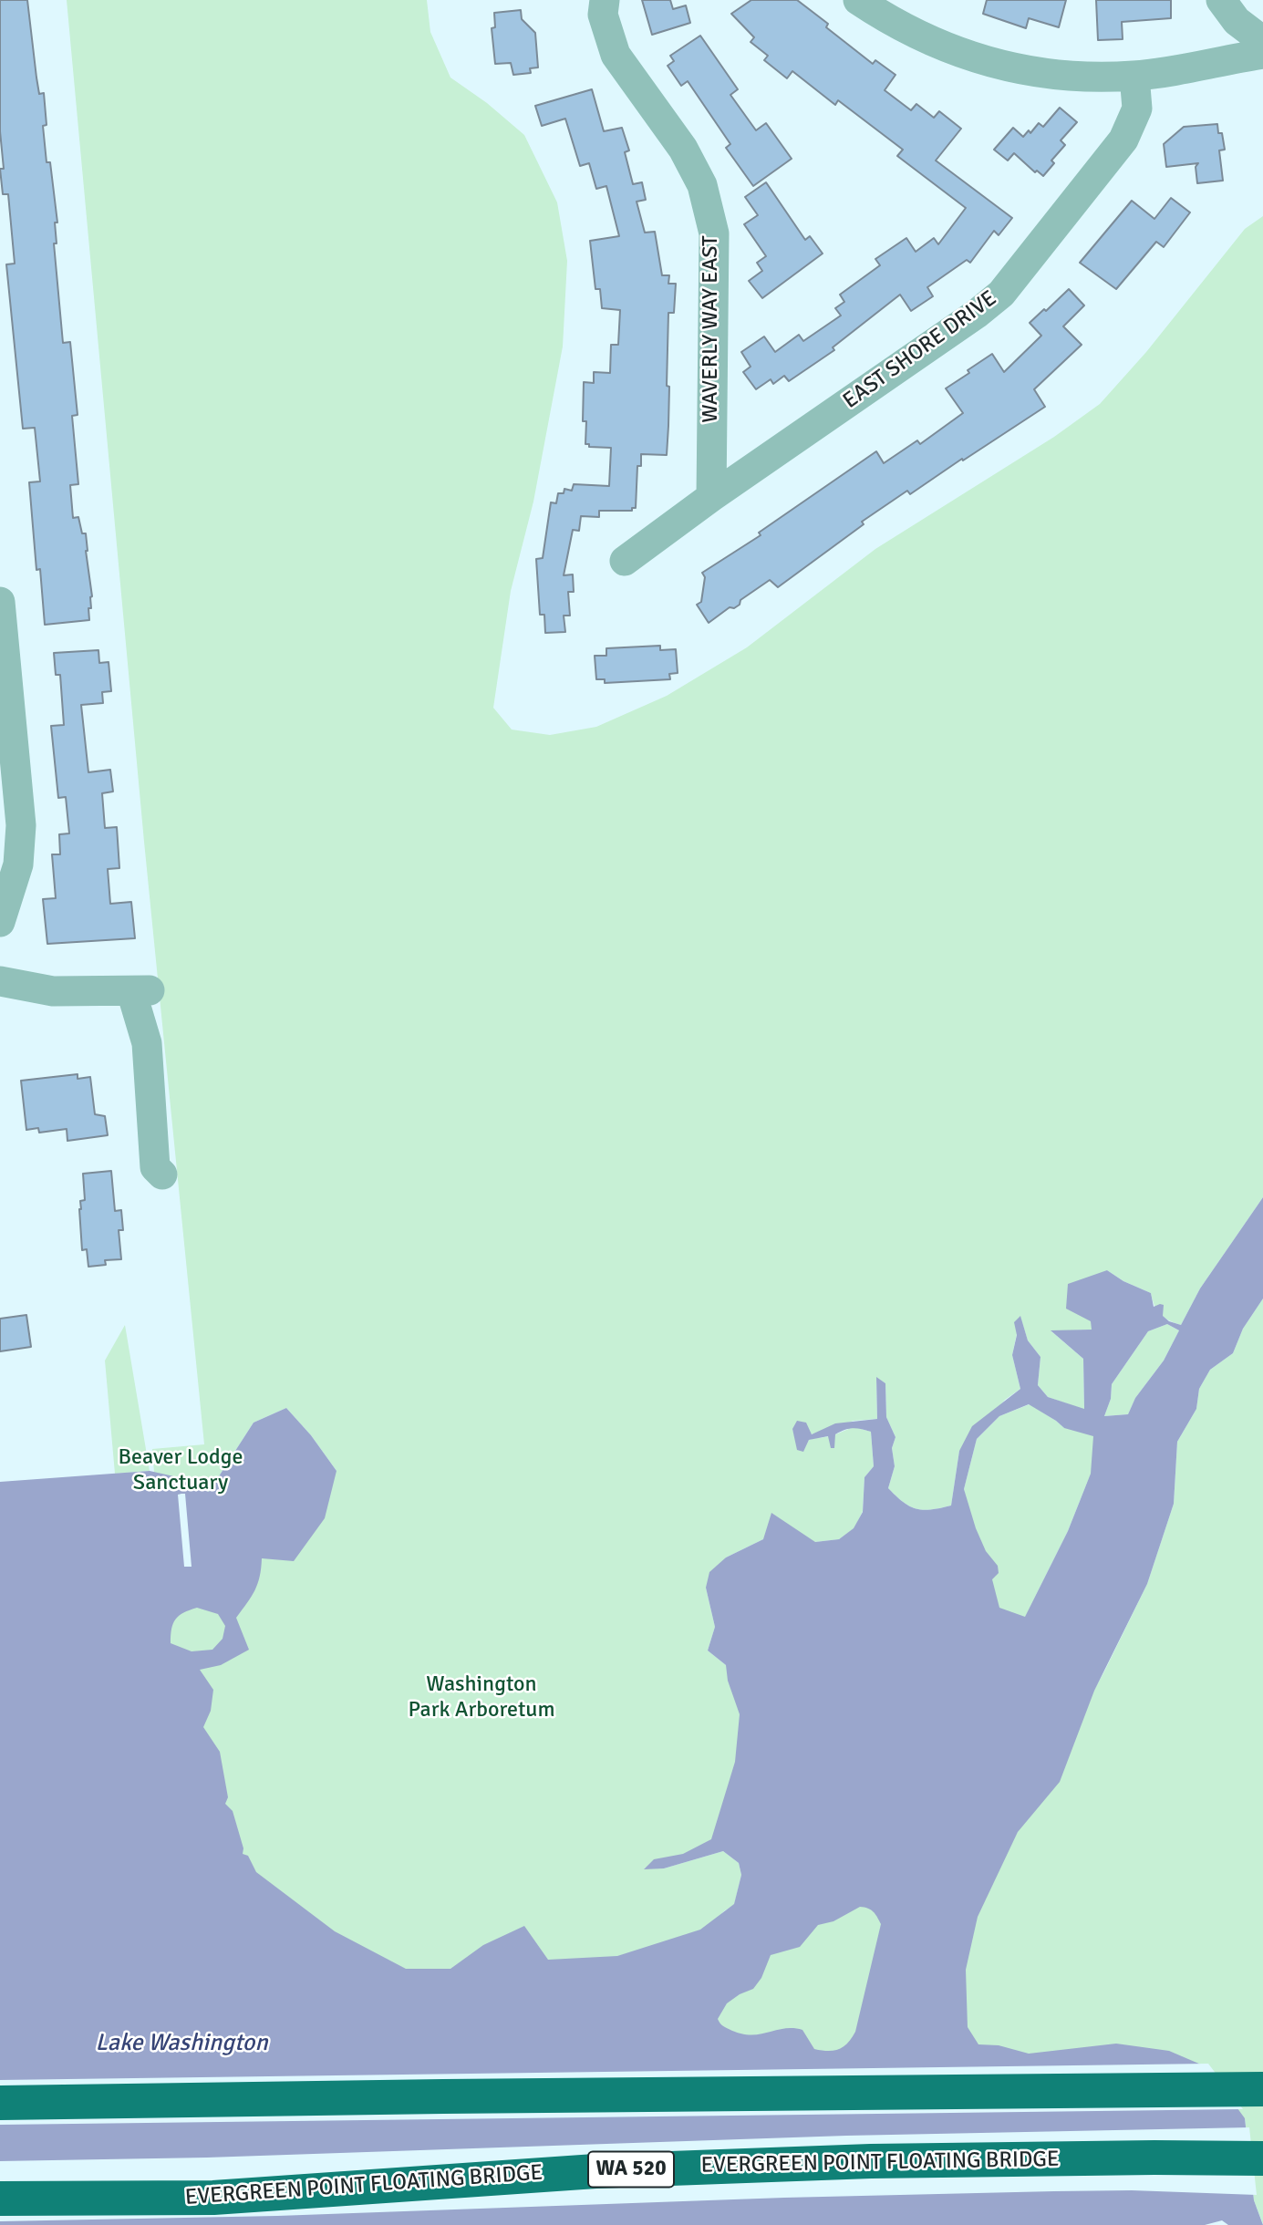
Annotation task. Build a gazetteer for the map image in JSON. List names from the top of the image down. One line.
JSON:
{"streets":{"highway":["EVERGREEN POINT FLOATING BRIDGE","WA 520"],"street":["WAVERLY WAY EAST","EAST SHORE DRIVE"]},"crossings":[["WAVERLY WAY EAST","EAST SHORE DRIVE"]],"water":["Lake Washington"],"parks":["Beaver Lodge Sanctuary","Washington Park Arboretum"]}
